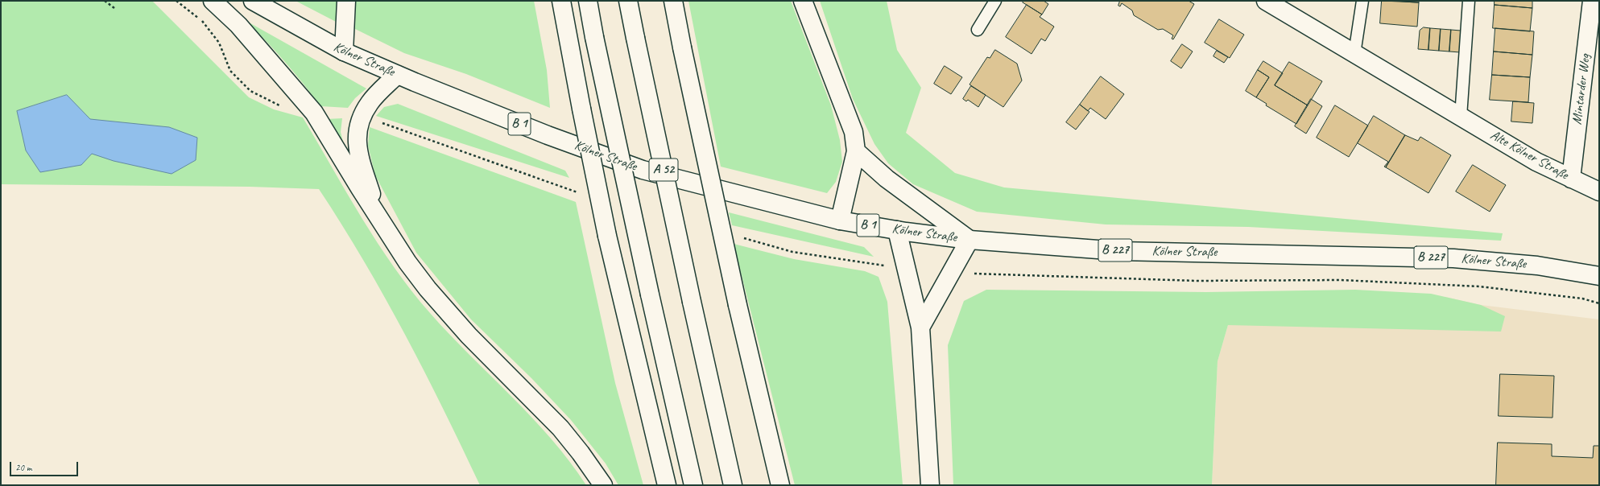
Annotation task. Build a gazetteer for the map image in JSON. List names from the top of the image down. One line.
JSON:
{"streets":{"main road":["Kölner Straße","Mintarder Weg","B 1","Alte Kölner Straße","A 52","B 227"]},"crossings":[["Mintarder Weg","Alte Kölner Straße"]],"scale_bar":"20 m"}
